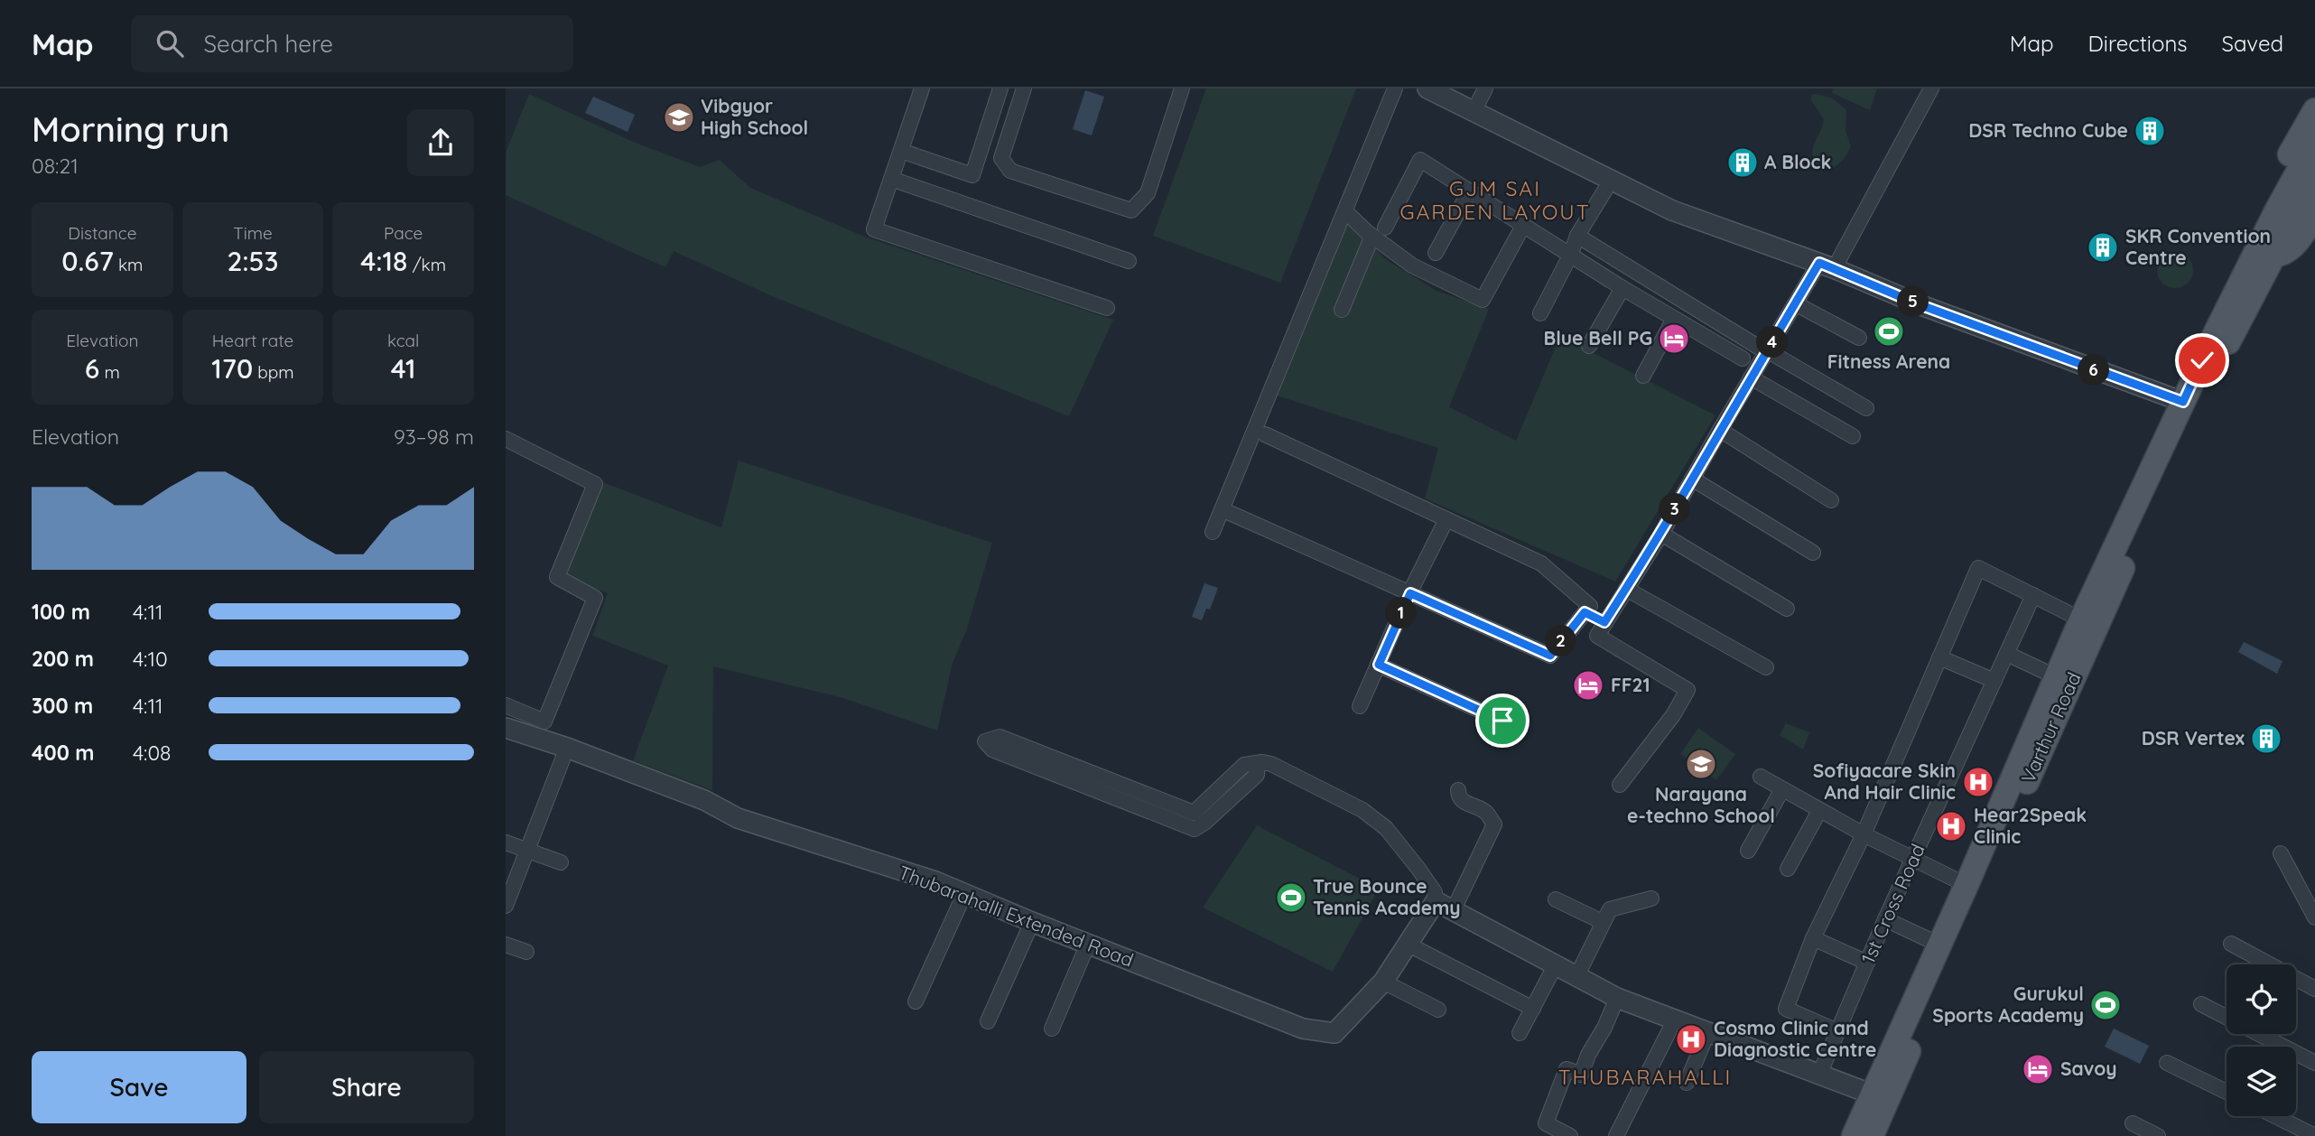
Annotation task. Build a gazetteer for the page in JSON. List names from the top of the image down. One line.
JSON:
{"streets":{"main road":["Varthur Road"],"street":["1st Cross Road","Thubarahalli Extended Road"]},"districts":["GJM SAI GARDEN LAYOUT","THUBARAHALLI"],"places":{"school or university":["Vibgyor High School","Narayana e-techno School"],"building":["DSR Techno Cube","A Block","SKR Convention Centre","DSR Vertex"],"sports":["Fitness Arena","True Bounce Tennis Academy","Gurukul Sports Academy"],"hotel":["Blue Bell PG","FF21","Savoy"],"hospital":["Sofiyacare Skin And Hair Clinic","Hear2Speak Clinic","Cosmo Clinic and Diagnostic Centre"]},"page":{"header":"Map","search":"Search here","nav":["Map","Directions","Saved"],"heading":["Morning run","08:21"],"stats":[["Distance","0.67 km"],["Time","2:53"],["Pace","4:18 /km"],["Elevation","6 m"],["Heart rate","170 bpm"],["kcal","41"]],"pins":["5","4","6","3","1","2"],"chart":["Elevation","93–98 m"],"list":[{"name":"100 m","note":"4:11"},{"name":"200 m","note":"4:10"},{"name":"300 m","note":"4:11"},{"name":"400 m","note":"4:08"}],"buttons":["Save","Share"]}}
